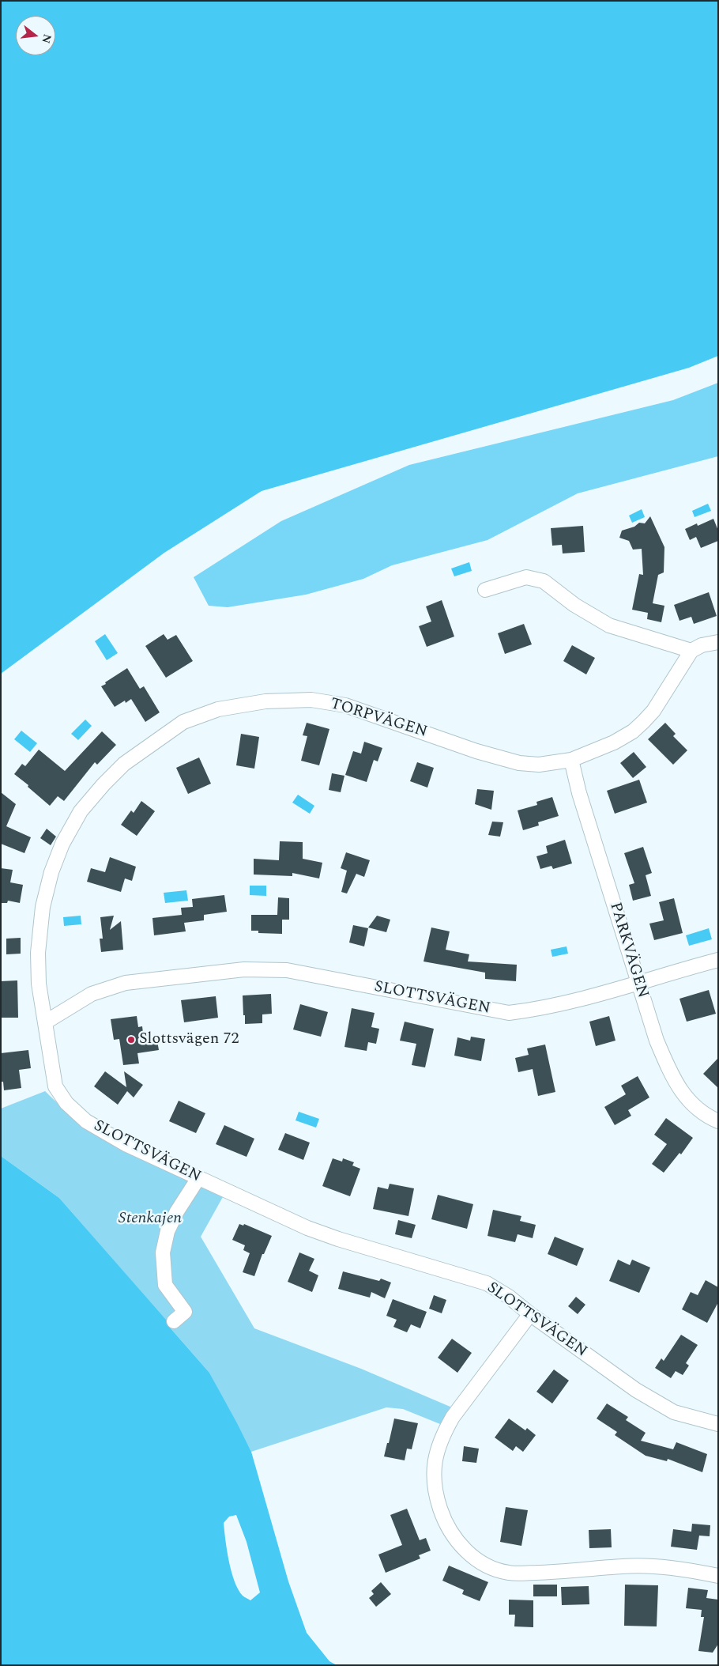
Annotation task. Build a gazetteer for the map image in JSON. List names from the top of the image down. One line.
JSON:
{"streets":{"street":["TORPVÄGEN","PARKVÄGEN","SLOTTSVÄGEN"]},"crossings":[["TORPVÄGEN","PARKVÄGEN"],["TORPVÄGEN","SLOTTSVÄGEN"],["PARKVÄGEN","SLOTTSVÄGEN"]],"parks":["Stenkajen"],"places":["Slottsvägen 72"],"north":"right"}
